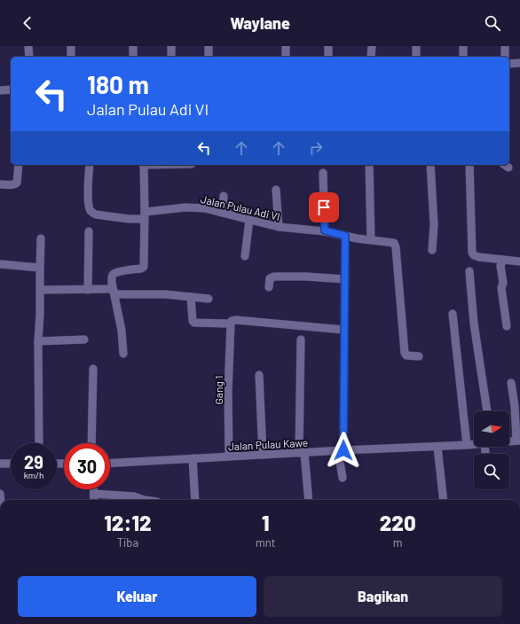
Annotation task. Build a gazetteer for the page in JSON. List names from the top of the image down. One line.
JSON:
{"streets":{"street":["Jalan Pulau Adi VI","Gang 1","Jalan Pulau Kawe"]},"crossings":[["Gang 1","Jalan Pulau Kawe"]],"north":"right","page":{"header":"Waylane","turn":["180 m","Jalan Pulau Adi VI"],"speed":"29 km/h","limit":"30","eta":["12:12","Tiba","1","mnt","220","m"],"buttons":["Keluar","Bagikan"]}}
